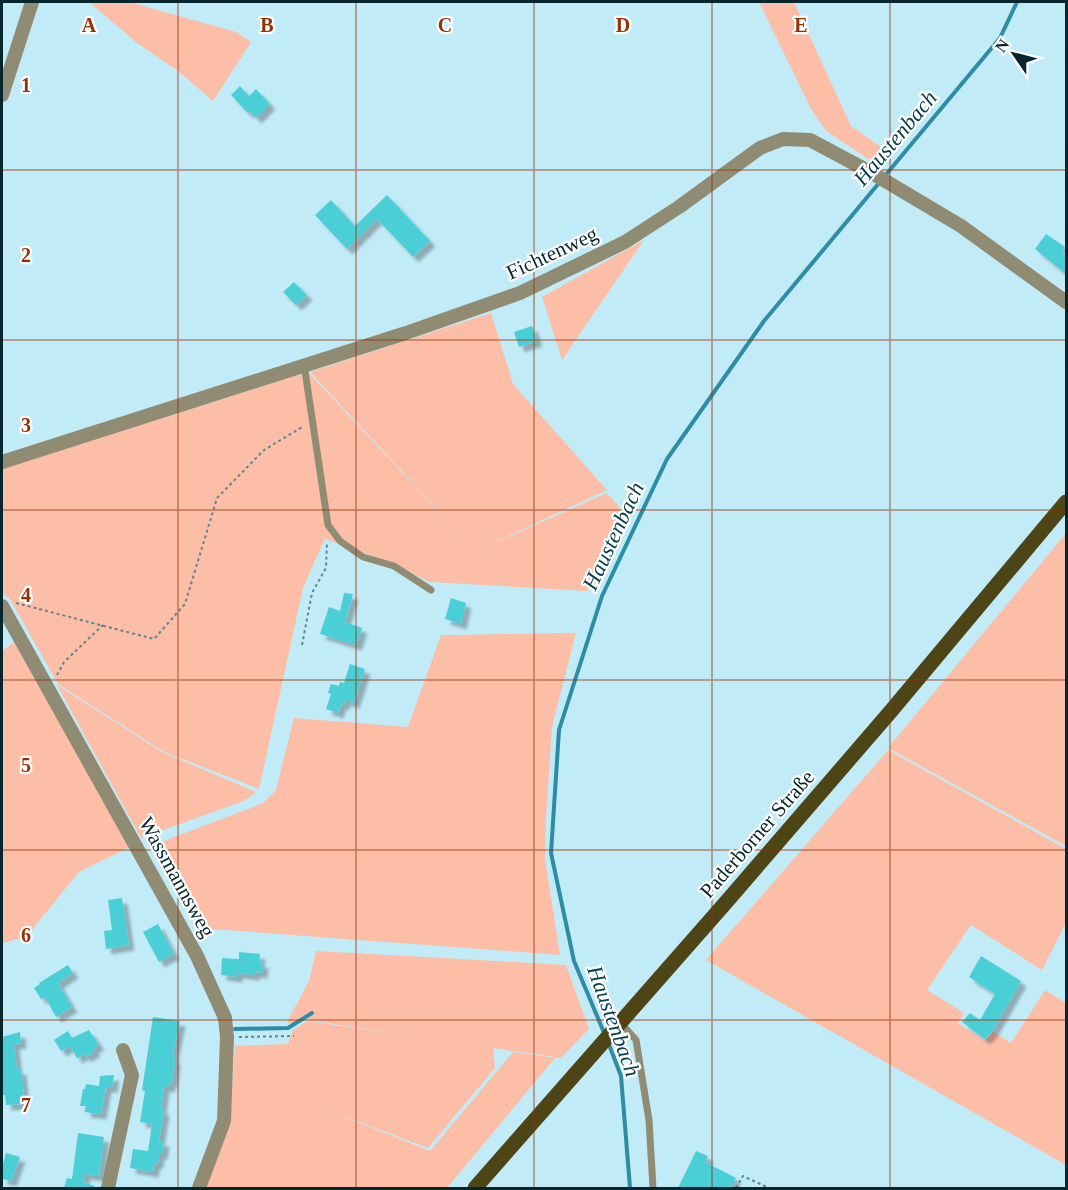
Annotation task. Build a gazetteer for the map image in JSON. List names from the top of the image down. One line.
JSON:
{"streets":{"main road":["Paderborner Straße"],"street":["Fichtenweg","Wassmannsweg"]},"water":["Haustenbach"],"north":"top left","grid":{"columns":["A","B","C","D","E"],"rows":["1","2","3","4","5","6","7"]}}
